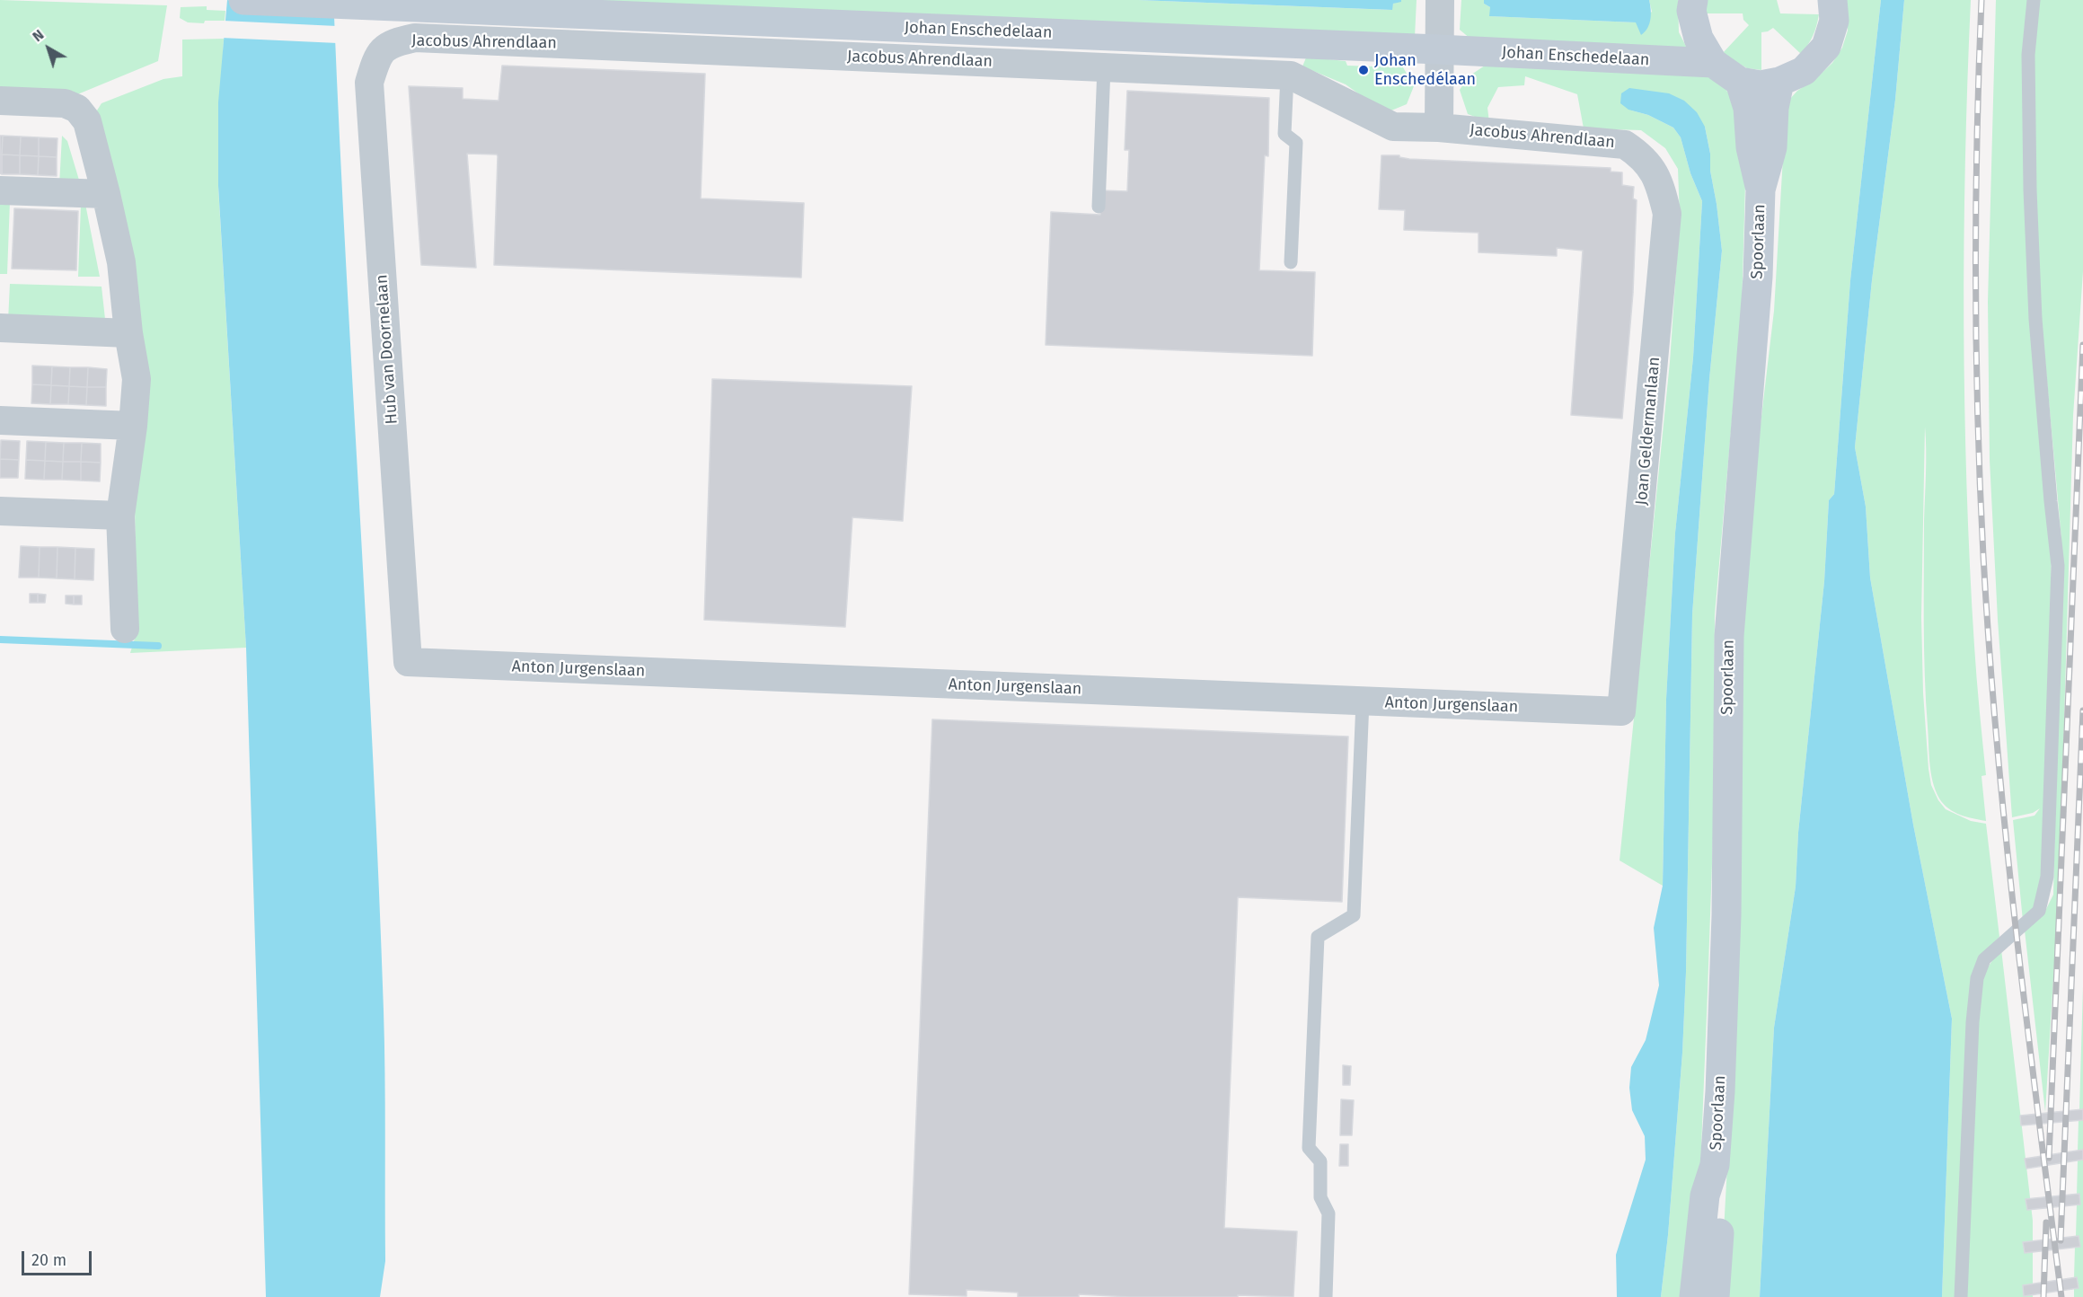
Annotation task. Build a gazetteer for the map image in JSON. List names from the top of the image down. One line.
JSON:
{"streets":{"main road":["Johan Enschedelaan","Spoorlaan"],"street":["Jacobus Ahrendlaan","Hub van Doornelaan","Joan Geldermanlaan","Anton Jurgenslaan"]},"crossings":[["Jacobus Ahrendlaan","Hub van Doornelaan"],["Jacobus Ahrendlaan","Joan Geldermanlaan"],["Hub van Doornelaan","Anton Jurgenslaan"],["Joan Geldermanlaan","Anton Jurgenslaan"]],"places":["Johan Enschedélaan"],"scale_bar":"20 m","north":"top left"}
